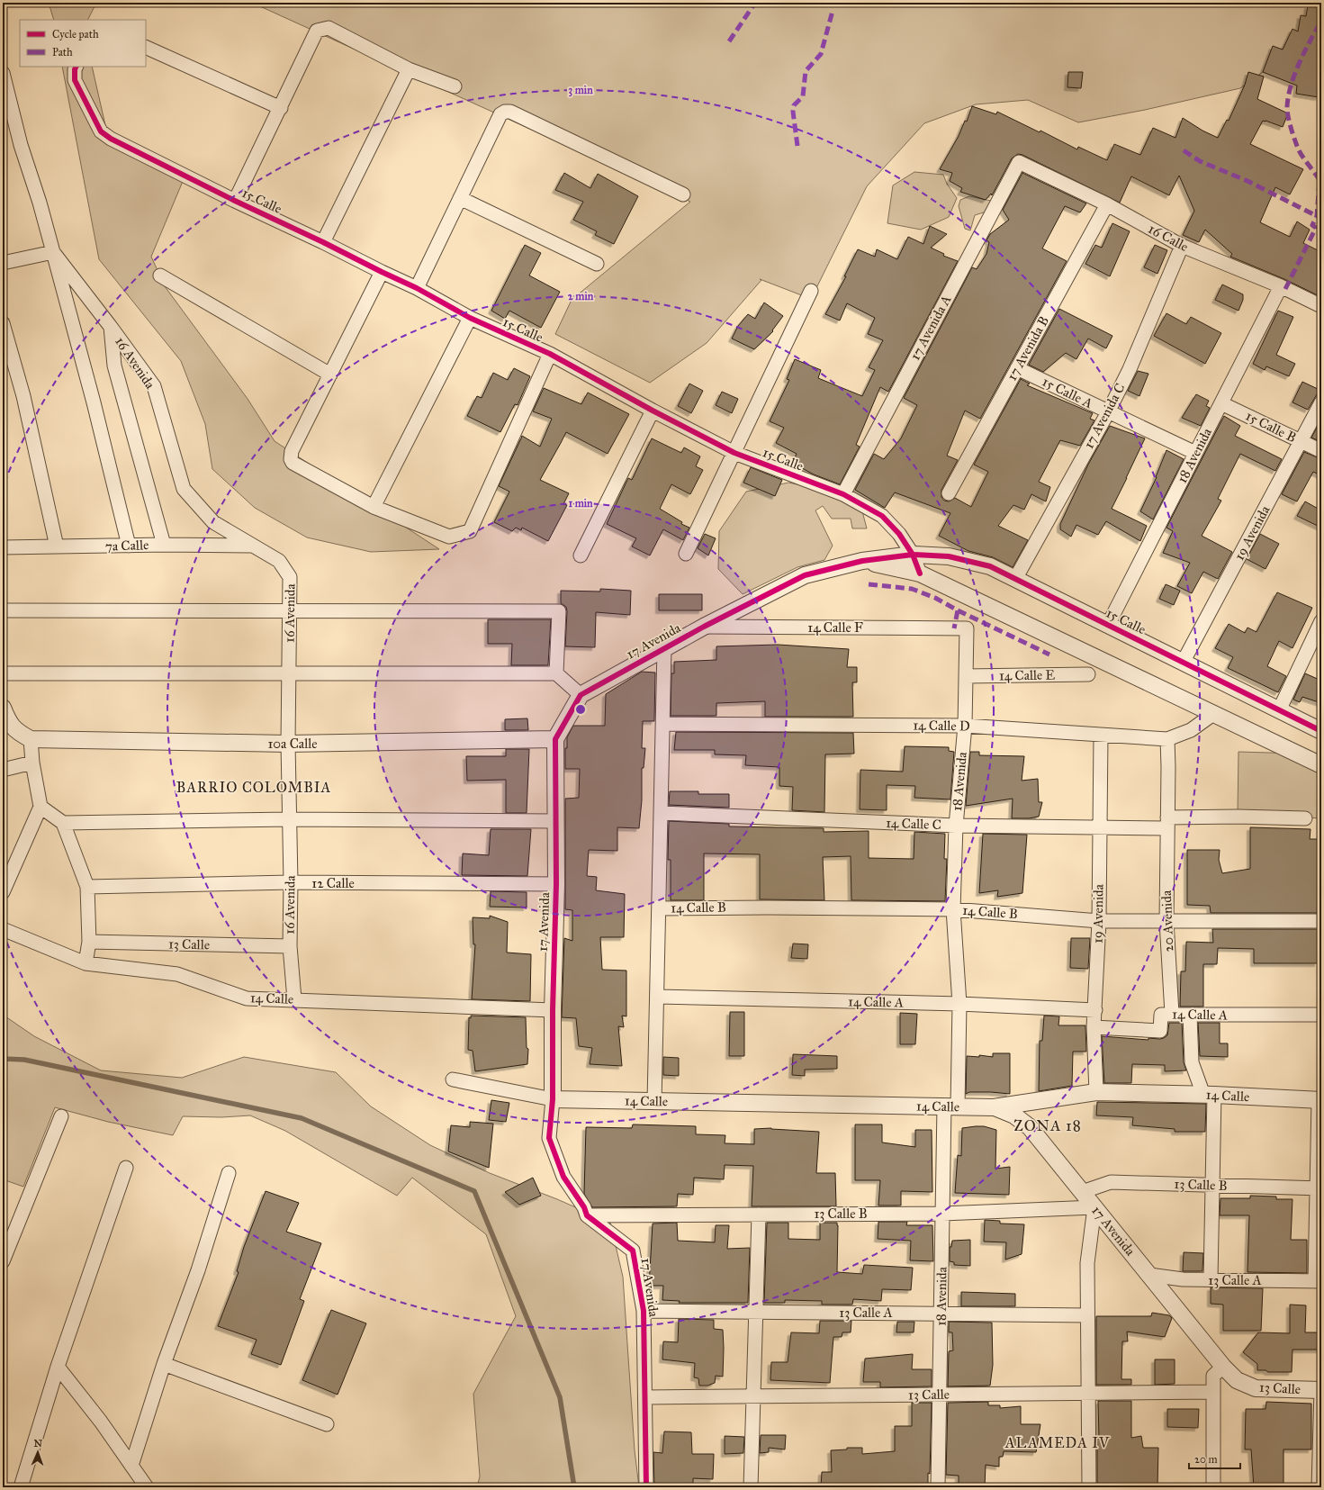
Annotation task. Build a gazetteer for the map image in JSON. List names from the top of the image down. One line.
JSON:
{"streets":{"street":["15 Calle","16 Calle","17 Avenida A","17 Avenida B","16 Avenida","15 Calle A","17 Avenida C","15 Calle B","18 Avenida","19 Avenida","7a Calle","14 Calle F","17 Avenida","14 Calle E","14 Calle D","10a Calle","14 Calle C","12 Calle","14 Calle B","20 Avenida","13 Calle","14 Calle","14 Calle A","13 Calle B","13 Calle A"]},"crossings":[["15 Calle","17 Avenida A"],["15 Calle","17 Avenida C"],["15 Calle","18 Avenida"],["15 Calle","19 Avenida"],["15 Calle","17 Avenida"],["16 Calle","17 Avenida A"],["16 Calle","17 Avenida B"],["16 Calle","17 Avenida C"],["16 Calle","18 Avenida"],["17 Avenida B","15 Calle A"],["16 Avenida","7a Calle"],["16 Avenida","10a Calle"],["16 Avenida","12 Calle"],["16 Avenida","13 Calle"],["16 Avenida","14 Calle"],["15 Calle A","17 Avenida C"],["15 Calle A","18 Avenida"],["15 Calle B","18 Avenida"],["15 Calle B","19 Avenida"],["18 Avenida","14 Calle F"],["18 Avenida","14 Calle E"],["18 Avenida","14 Calle D"],["18 Avenida","14 Calle C"],["18 Avenida","14 Calle B"],["18 Avenida","13 Calle"],["18 Avenida","14 Calle"],["18 Avenida","14 Calle A"],["18 Avenida","13 Calle B"],["18 Avenida","13 Calle A"],["19 Avenida","14 Calle D"],["19 Avenida","14 Calle C"],["19 Avenida","14 Calle B"],["19 Avenida","14 Calle"],["19 Avenida","14 Calle A"],["14 Calle F","17 Avenida"],["17 Avenida","10a Calle"],["17 Avenida","12 Calle"],["17 Avenida","13 Calle"],["17 Avenida","14 Calle"],["17 Avenida","13 Calle B"],["17 Avenida","13 Calle A"],["14 Calle D","20 Avenida"],["14 Calle C","20 Avenida"],["14 Calle B","20 Avenida"],["20 Avenida","14 Calle A"]],"districts":["BARRIO COLOMBIA","ZONA 18","ALAMEDA IV"],"legend":["Cycle path","Path"],"scale_bar":"20 m","north":"top","rings":["3 min","2 min","1 min"]}
